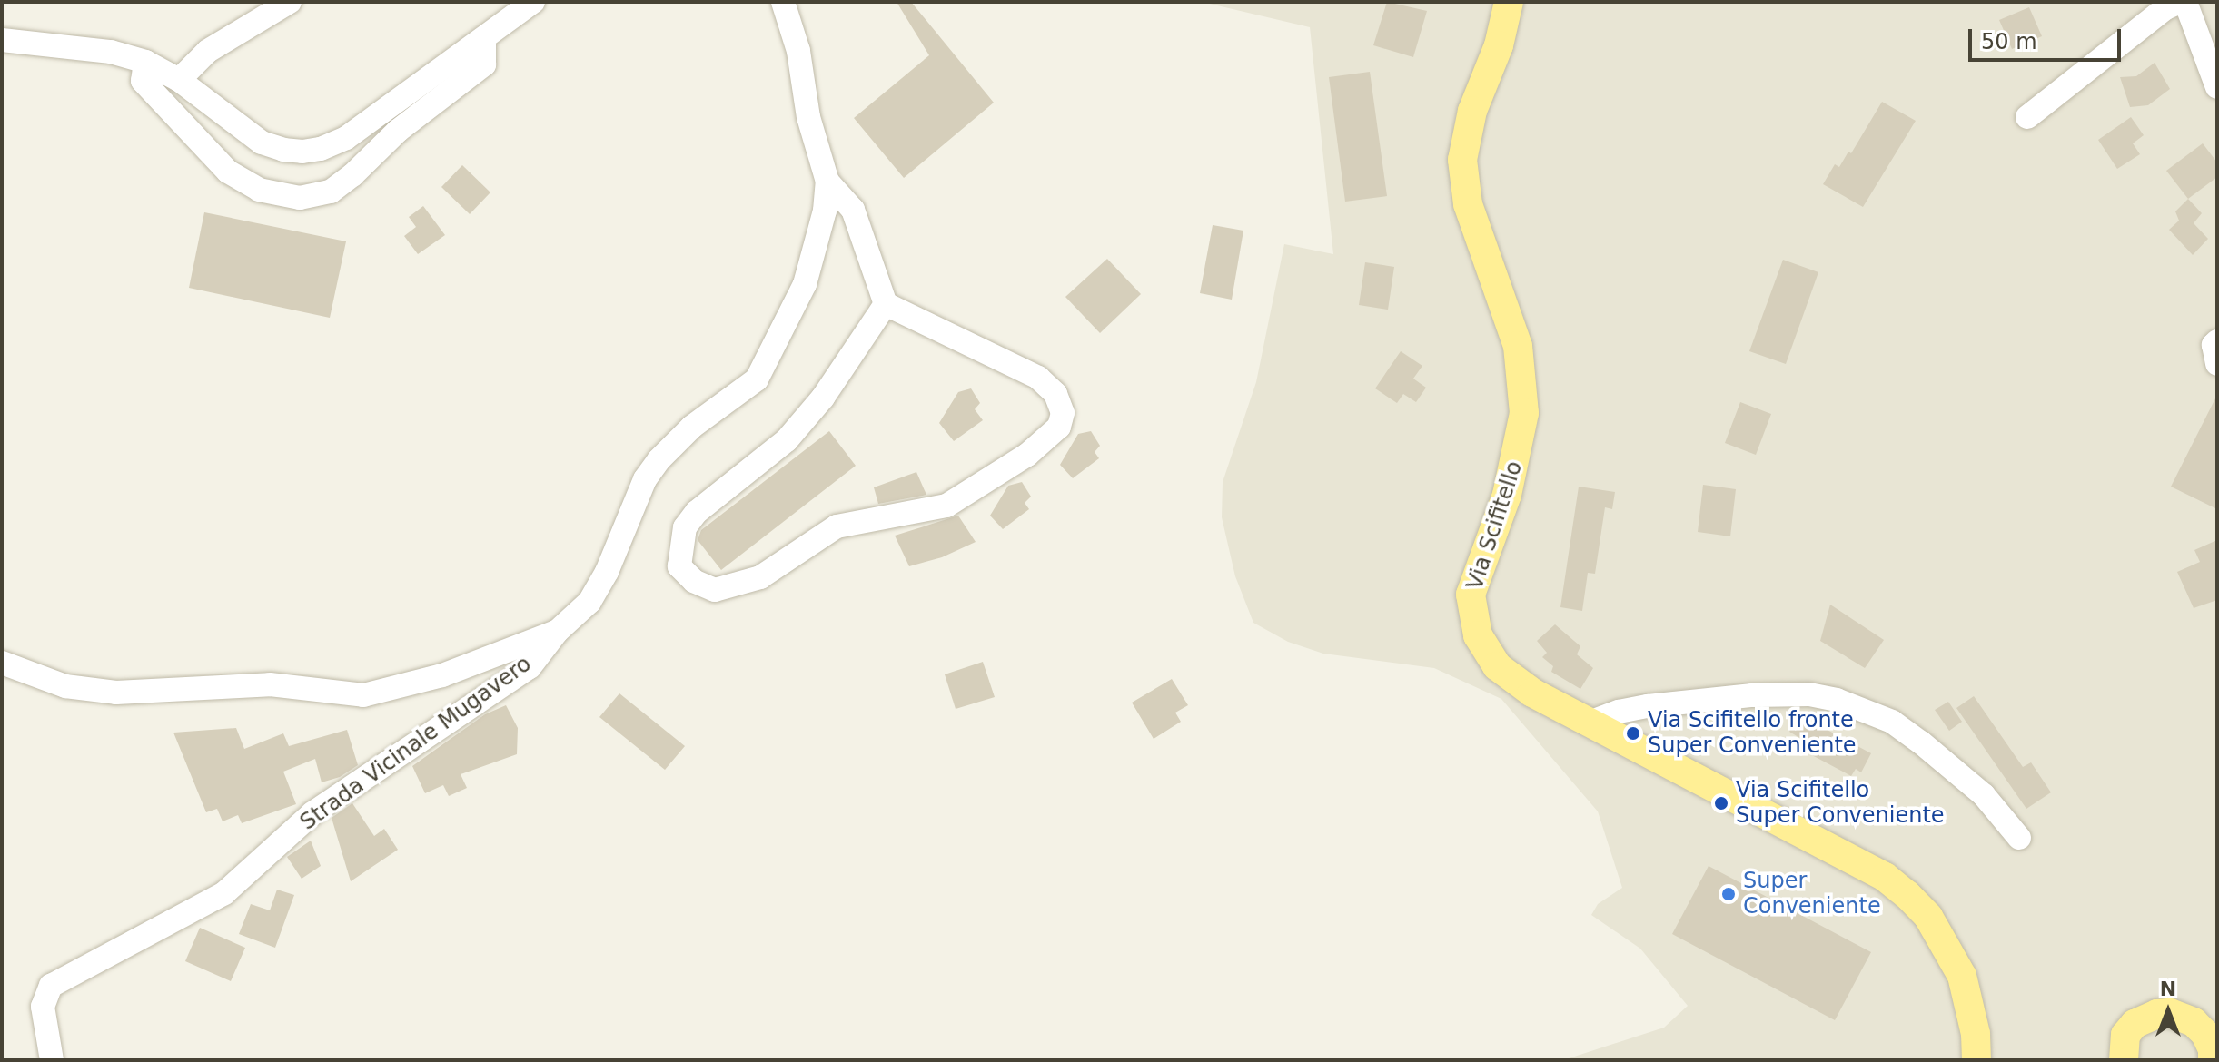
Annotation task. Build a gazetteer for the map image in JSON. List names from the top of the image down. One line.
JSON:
{"streets":{"main road":["Via Scifitello"],"street":["Strada Vicinale Mugavero"]},"places":["Via Scifitello fronte Super Conveniente","Via Scifitello Super Conveniente","Super Conveniente"],"scale_bar":"50 m","north":"top"}
